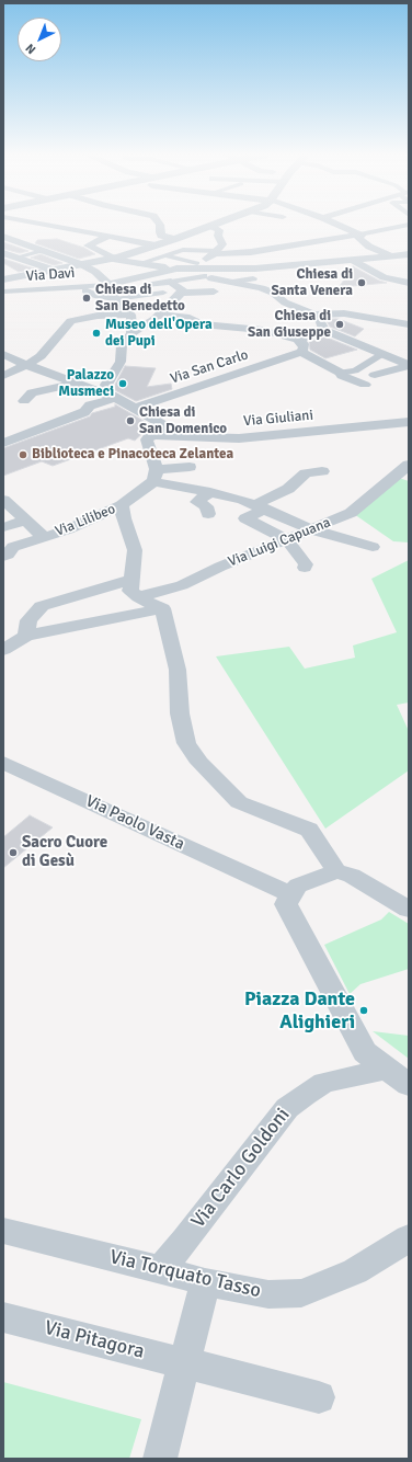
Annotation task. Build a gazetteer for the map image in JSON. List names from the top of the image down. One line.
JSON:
{"streets":{"street":["Via Davì","Via San Carlo","Via Giuliani","Via Lilibeo","Via Luigi Capuana","Via Paolo Vasta","Via Carlo Goldoni","Via Torquato Tasso","Via Pitagora"]},"crossings":[["Via Carlo Goldoni","Via Torquato Tasso"]],"places":["Chiesa di Santa Venera","Chiesa di San Benedetto","Chiesa di San Giuseppe","Museo dell'Opera dei Pupi","Palazzo Musmeci","Chiesa di San Domenico","Biblioteca e Pinacoteca Zelantea","Sacro Cuore di Gesù","Piazza Dante Alighieri"],"north":"bottom left"}
